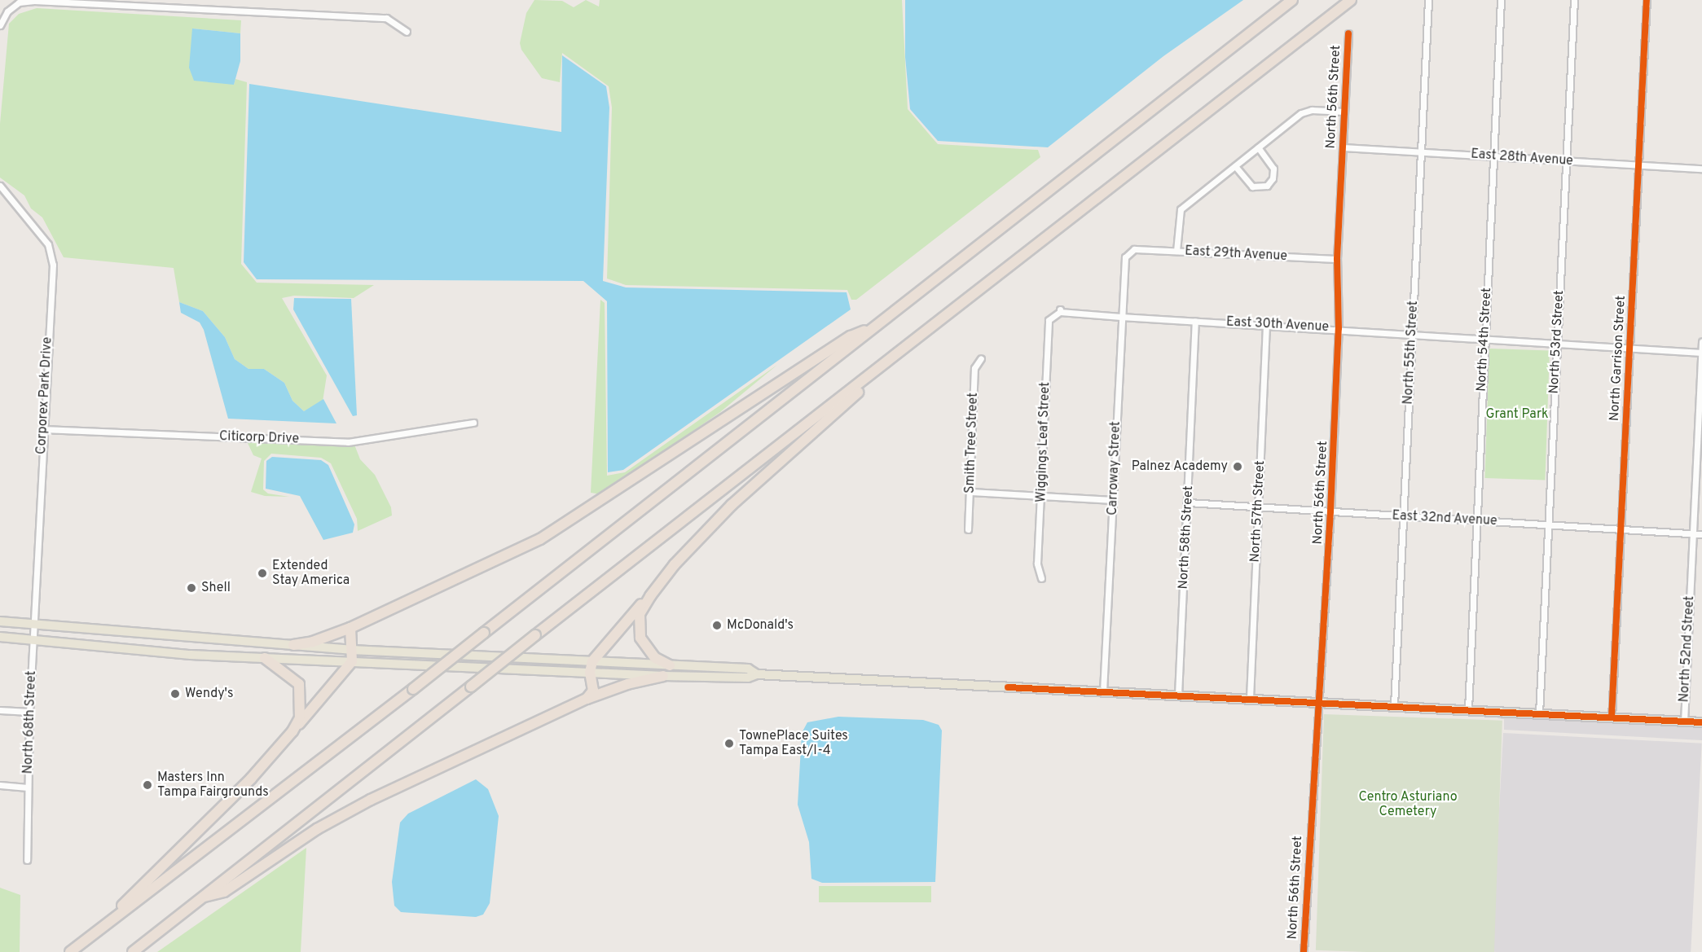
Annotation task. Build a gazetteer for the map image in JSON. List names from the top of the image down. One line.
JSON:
{"streets":{"street":["North 56th Street","East 28th Avenue","East 29th Avenue","East 30th Avenue","North 54th Street","North 53rd Street","North 55th Street","North Garrison Street","Corporex Park Drive","Citicorp Drive","Wiggings Leaf Street","Smith Tree Street","Carroway Street","North 57th Street","East 32nd Avenue","North 58th Street","North 52nd Street","North 68th Street"]},"crossings":[["North 56th Street","East 28th Avenue"],["North 56th Street","East 29th Avenue"],["North 56th Street","East 30th Avenue"],["North 56th Street","East 32nd Avenue"],["East 28th Avenue","North 54th Street"],["East 28th Avenue","North 53rd Street"],["East 28th Avenue","North 55th Street"],["East 28th Avenue","North Garrison Street"],["East 29th Avenue","Carroway Street"],["East 30th Avenue","North 54th Street"],["East 30th Avenue","North 53rd Street"],["East 30th Avenue","North 55th Street"],["East 30th Avenue","North Garrison Street"],["East 30th Avenue","Wiggings Leaf Street"],["East 30th Avenue","Carroway Street"],["East 30th Avenue","North 57th Street"],["East 30th Avenue","North 58th Street"],["East 30th Avenue","North 52nd Street"],["North 54th Street","East 32nd Avenue"],["North 53rd Street","East 32nd Avenue"],["North 55th Street","East 32nd Avenue"],["North Garrison Street","East 32nd Avenue"],["Corporex Park Drive","Citicorp Drive"],["Corporex Park Drive","North 68th Street"],["North 57th Street","East 32nd Avenue"],["East 32nd Avenue","North 58th Street"],["East 32nd Avenue","North 52nd Street"]],"parks":["Grant Park","Centro Asturiano Cemetery"],"places":["Palnez Academy","Extended Stay America","Shell","McDonald's","Wendy's","TownePlace Suites Tampa East/I-4","Masters Inn Tampa Fairgrounds"]}
